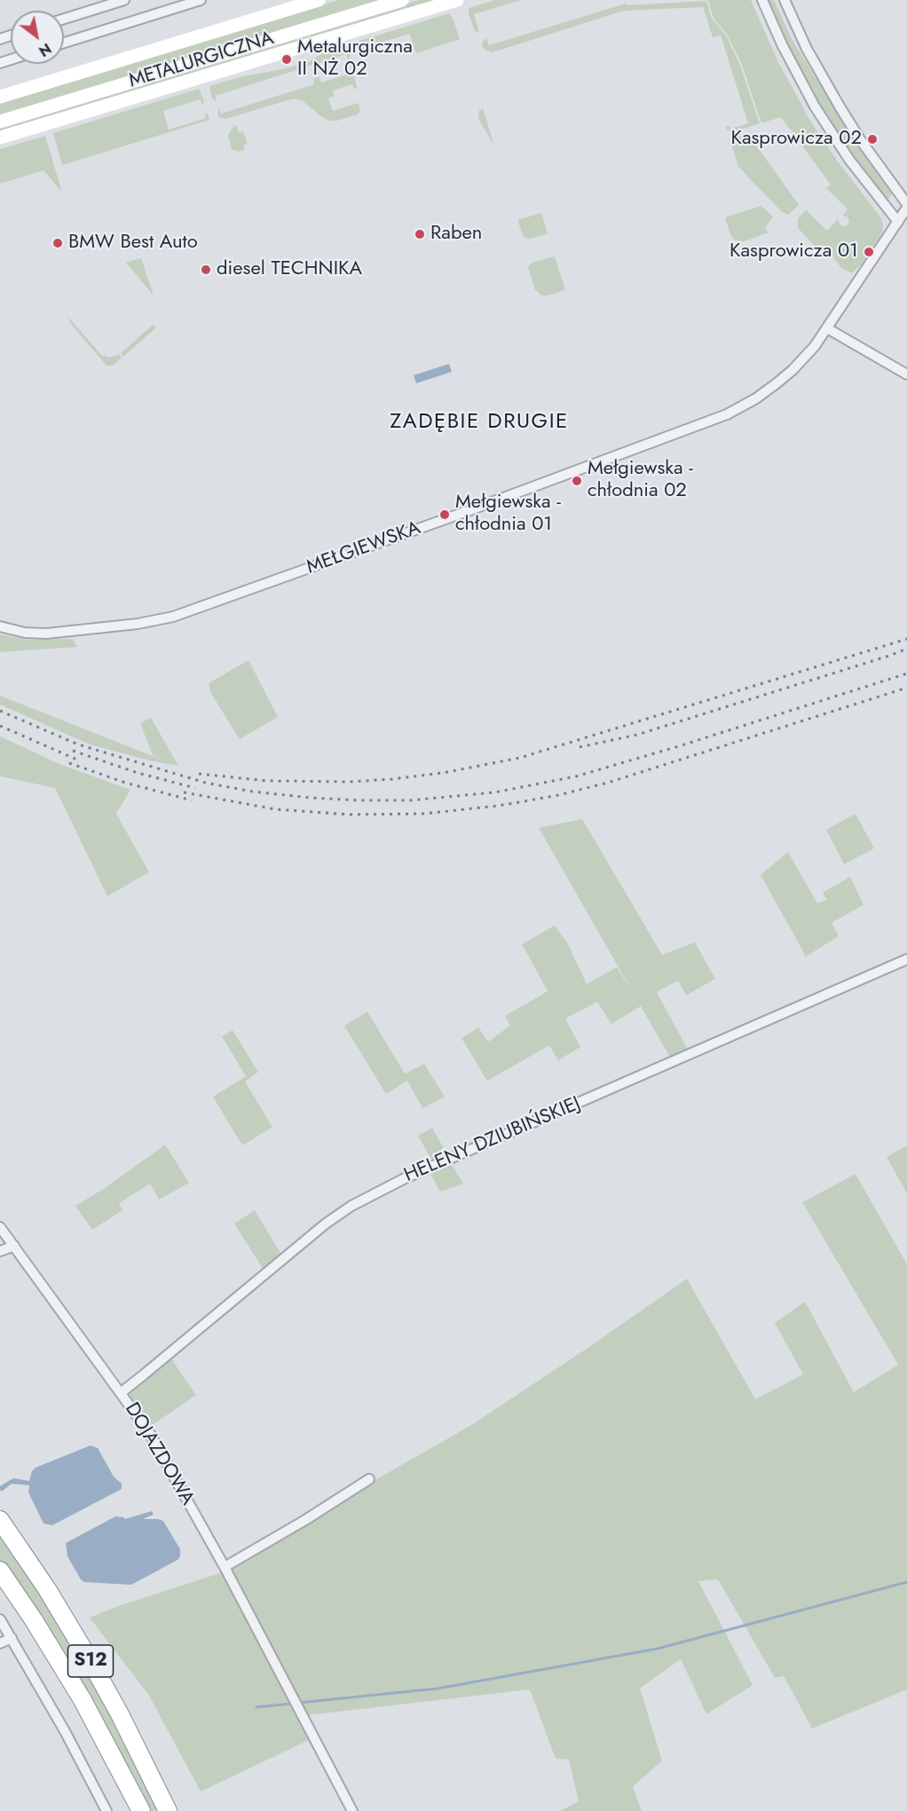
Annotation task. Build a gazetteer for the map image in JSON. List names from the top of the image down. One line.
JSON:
{"streets":{"highway":["S12"],"main road":["METALURGICZNA"],"street":["MEŁGIEWSKA","HELENY DZIUBIŃSKIEJ","DOJAZDOWA"]},"crossings":[["HELENY DZIUBIŃSKIEJ","DOJAZDOWA"]],"districts":["ZADĘBIE DRUGIE"],"places":["Metalurgiczna II NŻ 02","Kasprowicza 02","Raben","BMW Best Auto","Kasprowicza 01","diesel TECHNIKA","Mełgiewska - chłodnia 02","Mełgiewska - chłodnia 01"],"north":"bottom right"}
